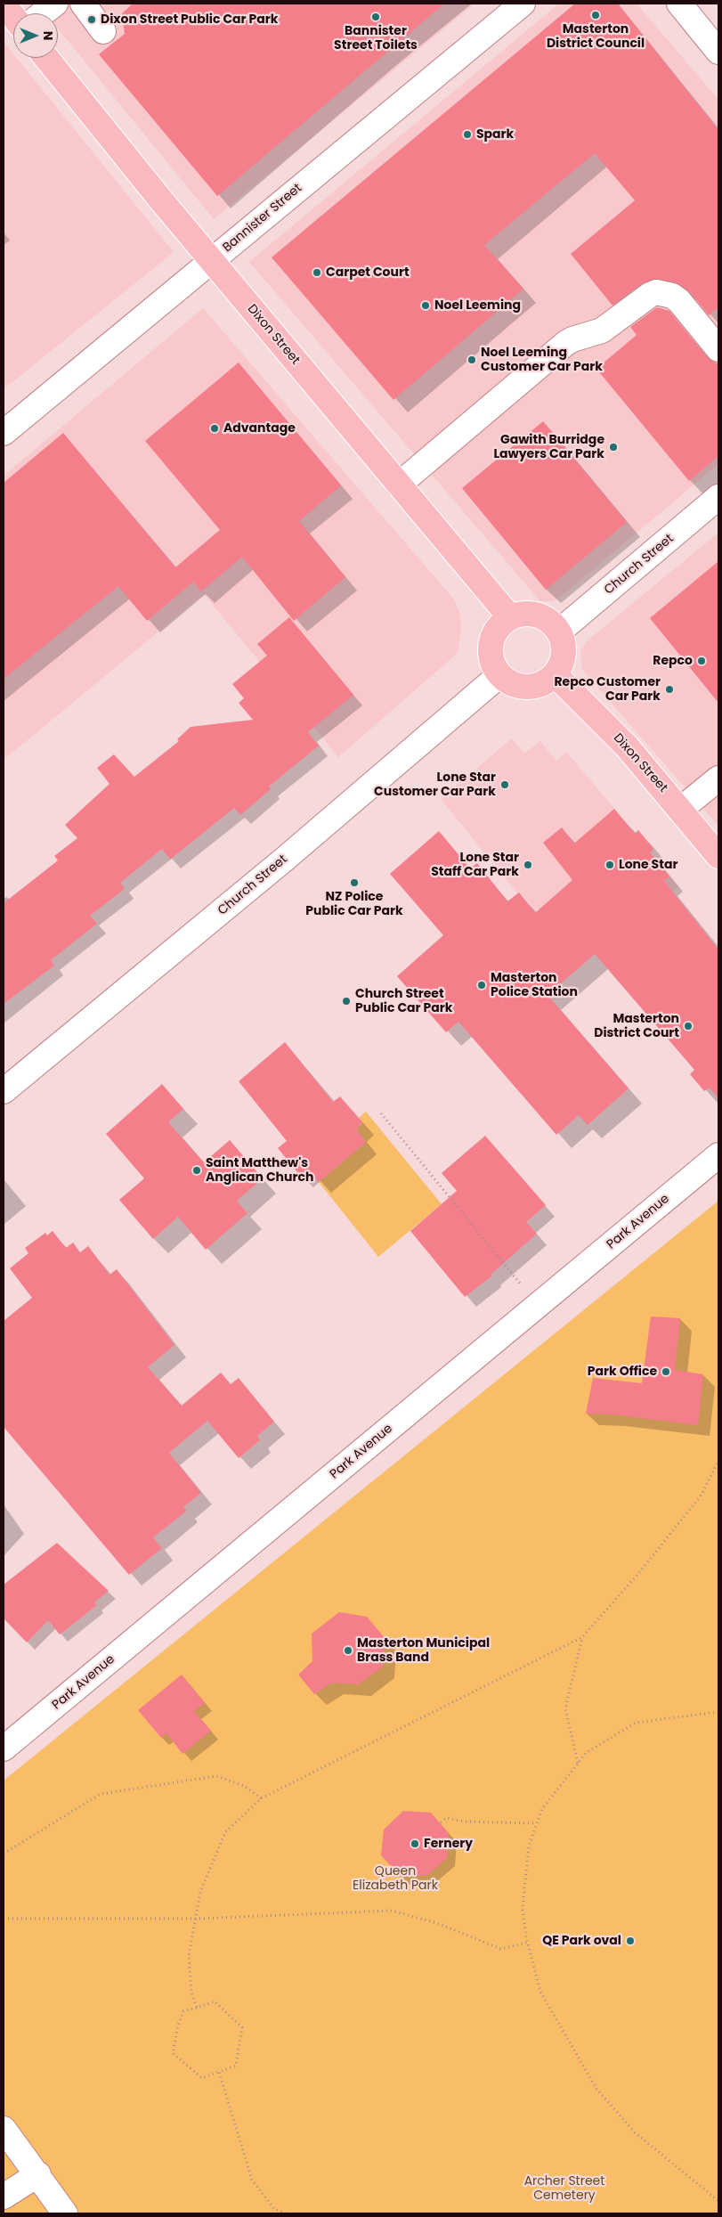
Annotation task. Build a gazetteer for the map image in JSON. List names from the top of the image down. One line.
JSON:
{"streets":{"main road":["Dixon Street"],"street":["Bannister Street","Church Street","Park Avenue"]},"crossings":[["Bannister Street","Dixon Street"],["Dixon Street","Church Street"]],"parks":["Queen Elizabeth Park","Archer Street Cemetery"],"places":["Masterton District Council","Bannister Street Toilets","Dixon Street Public Car Park","Spark","Carpet Court","Noel Leeming","Noel Leeming Customer Car Park","Advantage","Gawith Burridge Lawyers Car Park","Repco","Repco Customer Car Park","Lone Star Customer Car Park","Lone Star Staff Car Park","Lone Star","NZ Police Public Car Park","Masterton Police Station","Church Street Public Car Park","Masterton District Court","Saint Matthew's Anglican Church","Park Office","Masterton Municipal Brass Band","Fernery","QE Park oval"],"north":"right"}
